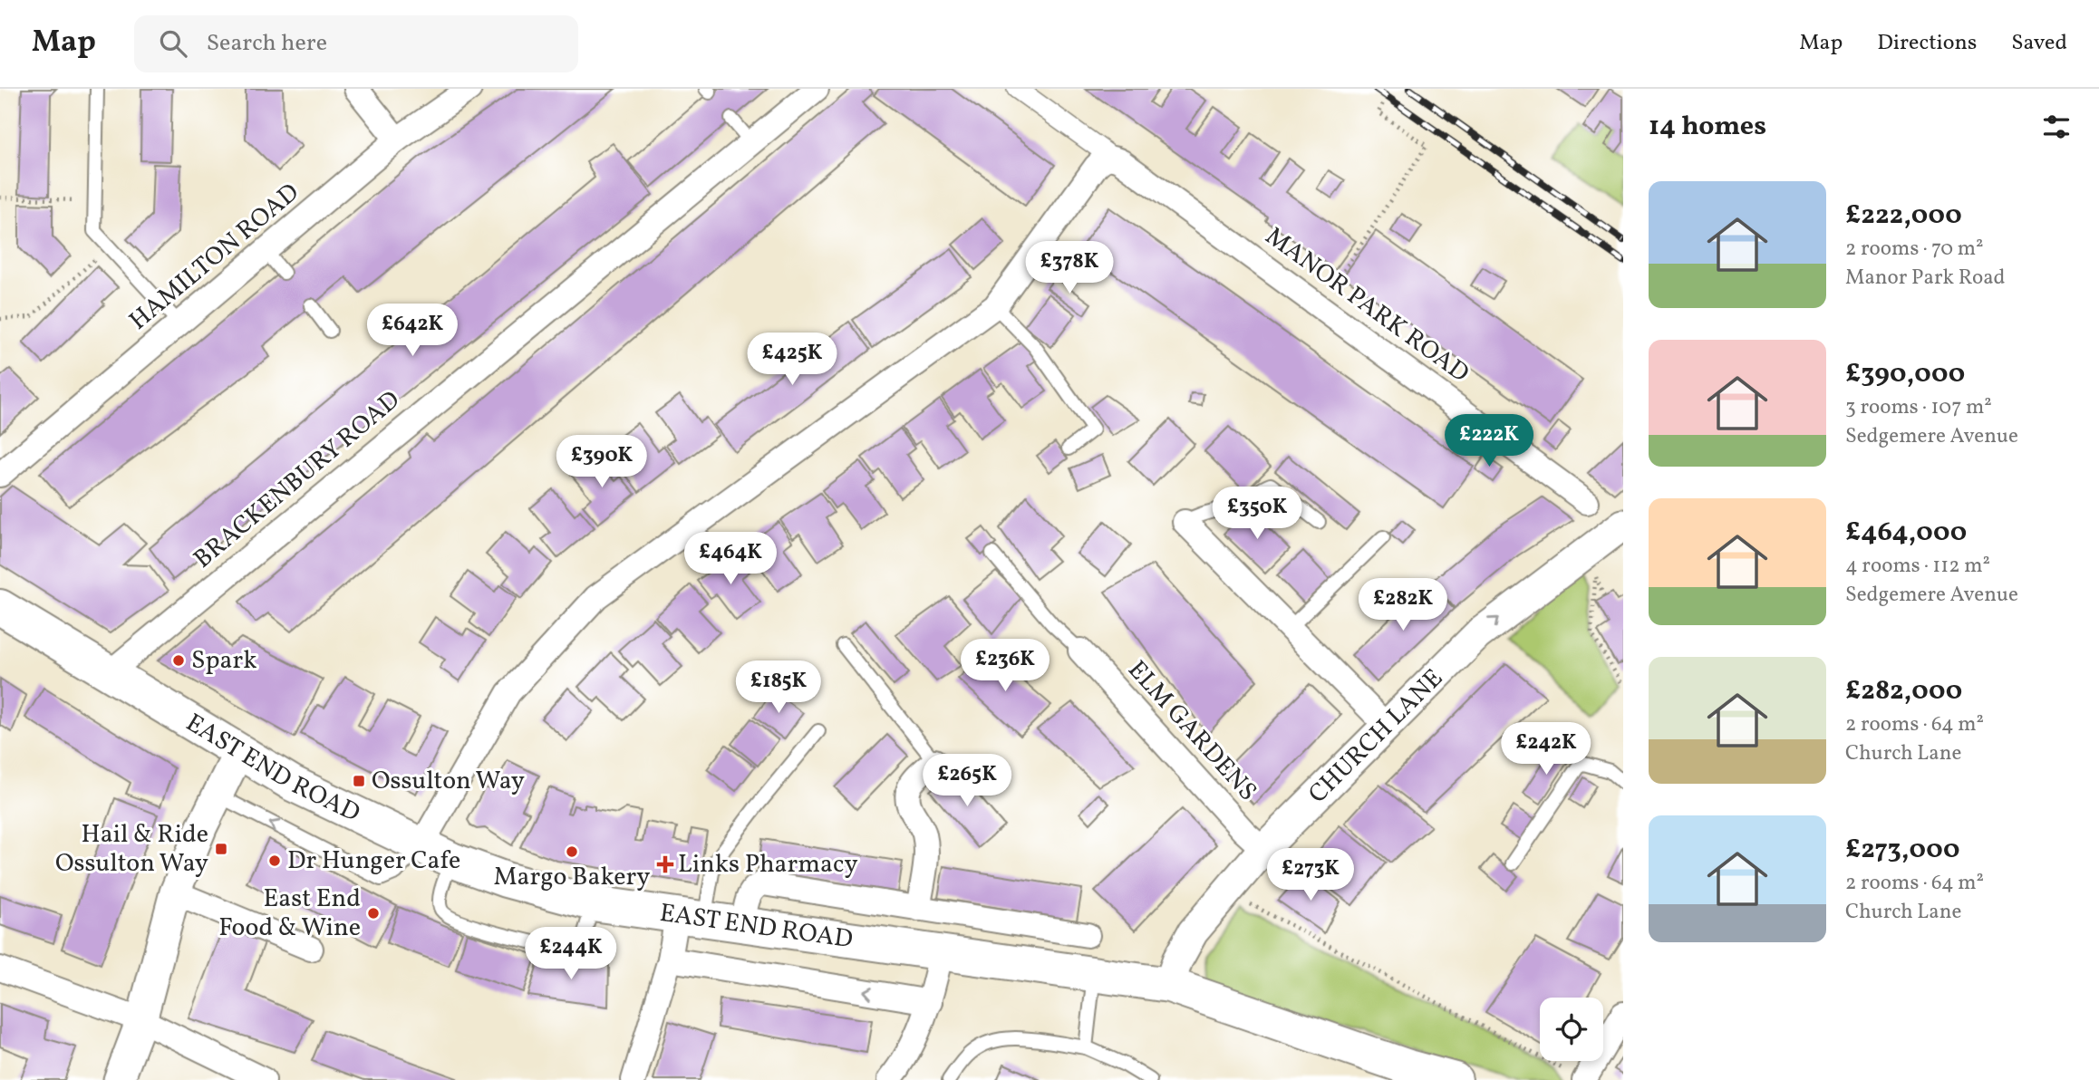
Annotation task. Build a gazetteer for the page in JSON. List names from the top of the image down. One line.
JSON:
{"streets":{"main road":["EAST END ROAD"],"street":["HAMILTON ROAD","MANOR PARK ROAD","BRACKENBURY ROAD","ELM GARDENS","CHURCH LANE"]},"crossings":[["BRACKENBURY ROAD","EAST END ROAD"],["ELM GARDENS","CHURCH LANE"],["CHURCH LANE","EAST END ROAD"]],"one_way":["CHURCH LANE"],"places":{"other":["Spark","Margo Bakery","Dr Hunger Cafe","East End Food & Wine"],"transit":["Ossulton Way","Hail & Ride Ossulton Way"],"health":["Links Pharmacy"]},"page":{"header":"Map","search":"Search here","nav":["Map","Directions","Saved"],"heading":"14 homes","list":[{"name":"£222,000","note":"2 rooms · 70 m² · Manor Park Road"},{"name":"£390,000","note":"3 rooms · 107 m² · Sedgemere Avenue"},{"name":"£464,000","note":"4 rooms · 112 m² · Sedgemere Avenue"},{"name":"£282,000","note":"2 rooms · 64 m² · Church Lane"},{"name":"£273,000","note":"2 rooms · 64 m² · Church Lane"}],"price":["£378K","£642K","£425K","£222K","£390K","£350K","£464K","£282K","£236K","£185K","£242K","£265K","£273K","£244K"]}}
